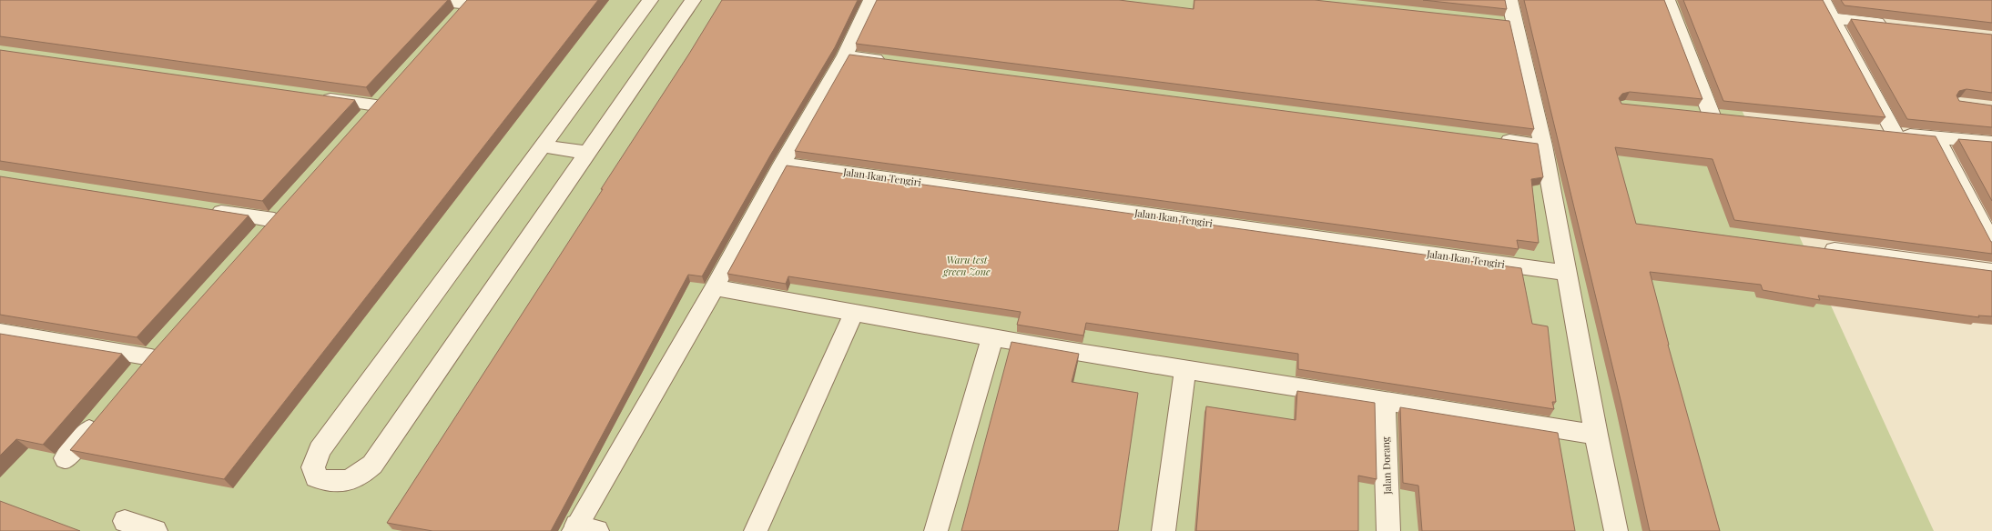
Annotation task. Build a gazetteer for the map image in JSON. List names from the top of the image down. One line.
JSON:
{"streets":{"street":["Jalan Ikan Tengiri","Jalan Dorang"]},"parks":["Waru test green Zone"]}
